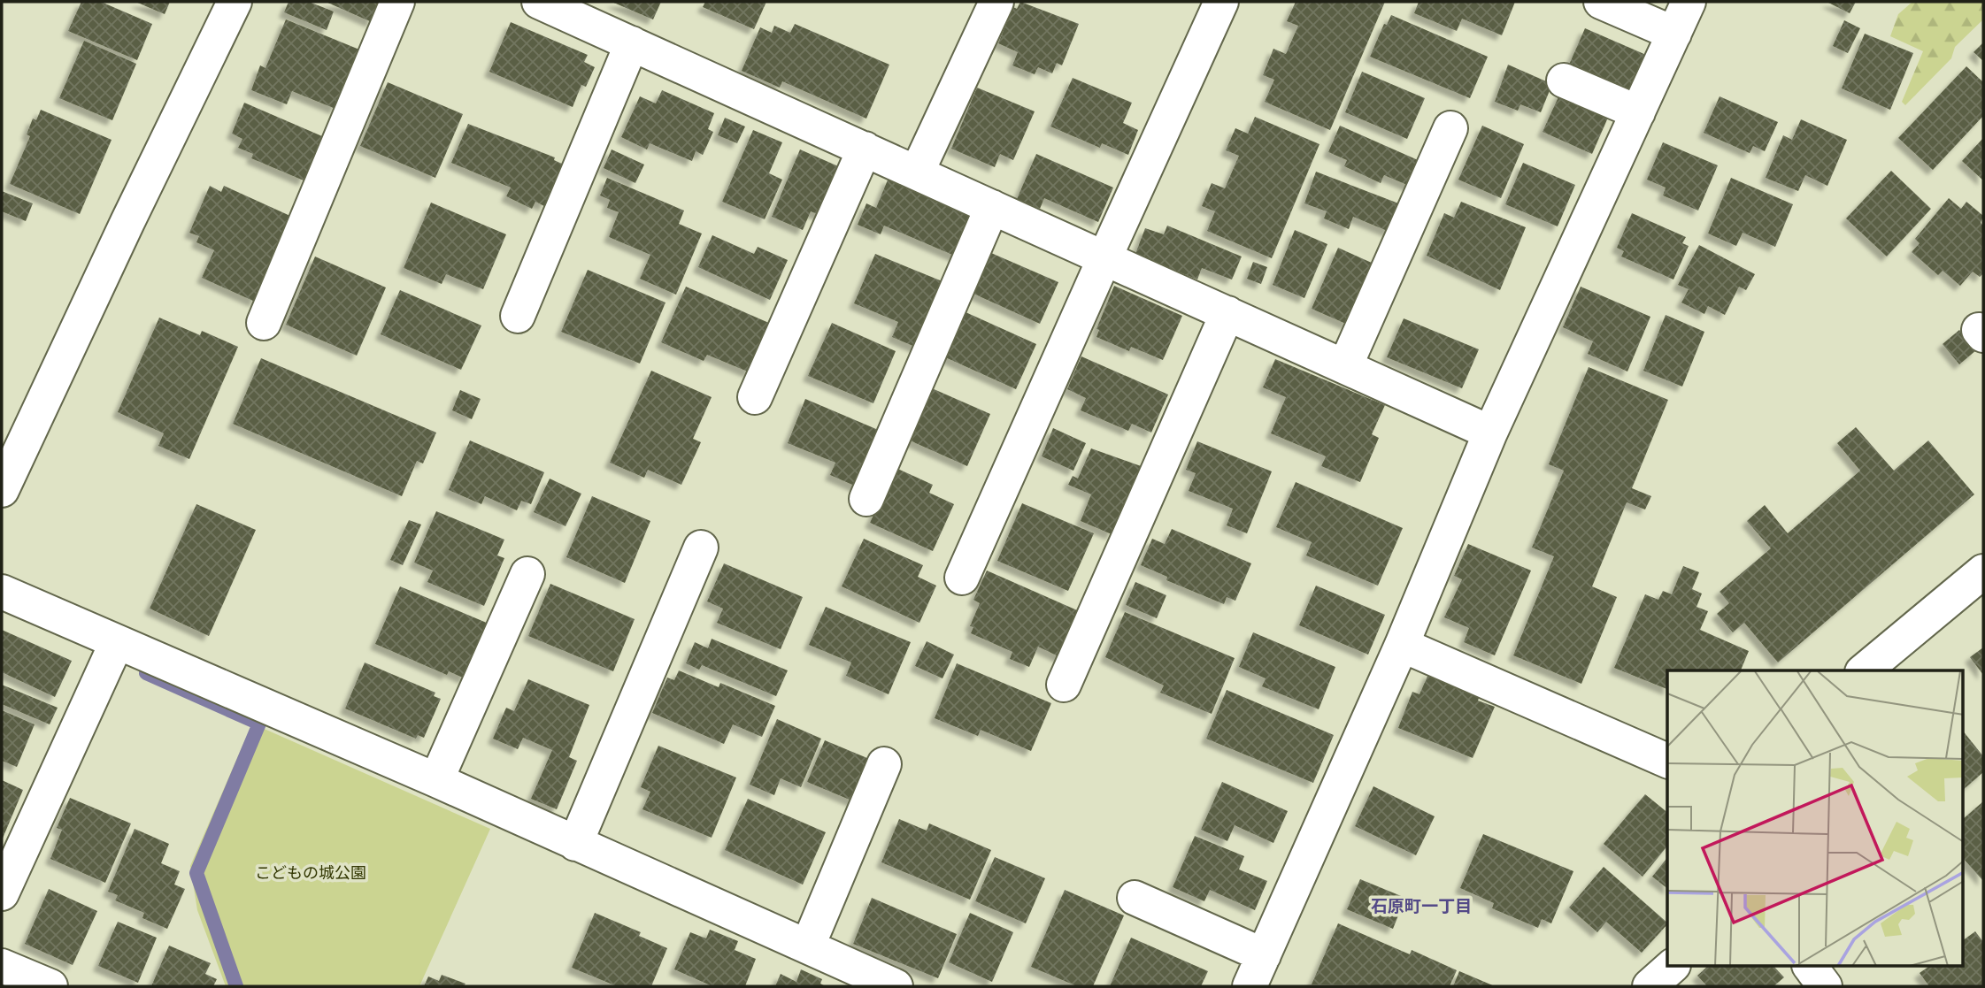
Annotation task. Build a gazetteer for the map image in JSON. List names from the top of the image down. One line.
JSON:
{"districts":["石原町一丁目"],"parks":["こどもの城公園"]}
